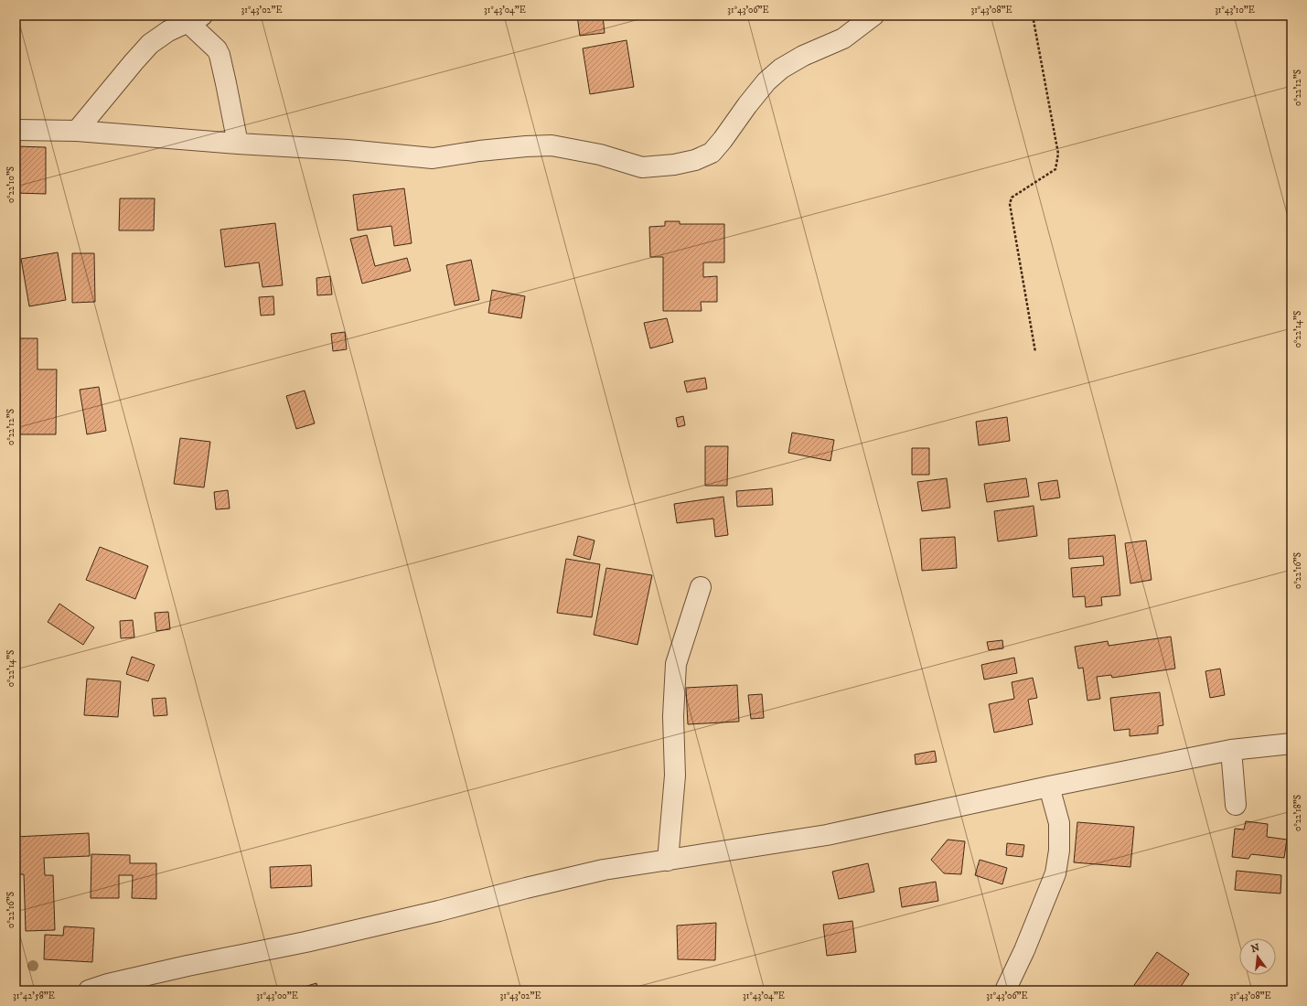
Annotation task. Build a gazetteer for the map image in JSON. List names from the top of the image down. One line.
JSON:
{"north":"top","coordinates":["31°43'02\"E","31°43'04\"E","31°43'06\"E","31°43'08\"E","31°43'10\"E","0°22'12\"S","0°22'10\"S","0°22'14\"S","0°22'16\"S","0°22'18\"S","31°42'58\"E","31°43'00\"E"]}
